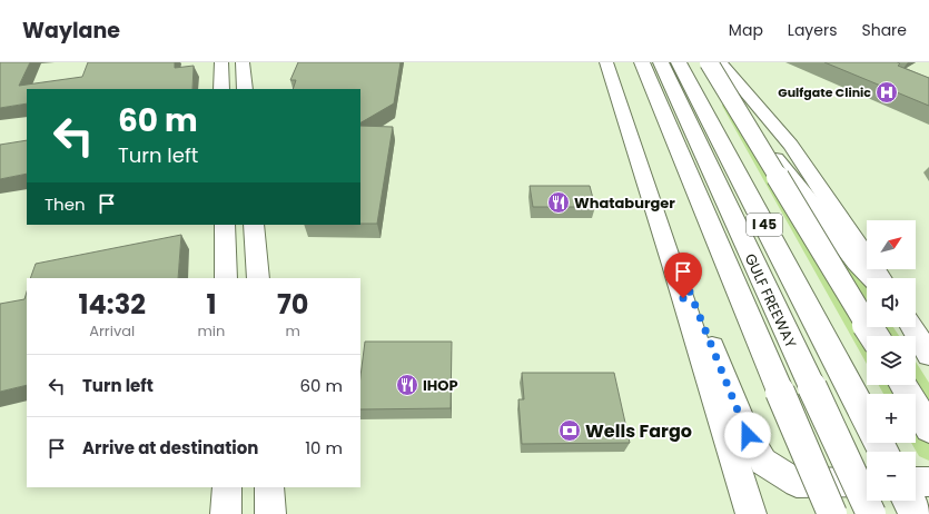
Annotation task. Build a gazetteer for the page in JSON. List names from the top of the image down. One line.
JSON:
{"streets":{"highway":["I 45","GULF FREEWAY"]},"places":{"hospital":["Gulfgate Clinic"],"restaurant":["Whataburger","IHOP"],"bank":["Wells Fargo"]},"north":"top right","page":{"header":"Waylane","nav":["Map","Layers","Share"],"turn":["60 m","Turn left"],"then":"Then","map_buttons":["+","−"],"eta":["14:32","Arrival","1","min","70","m"],"list":[{"name":"Turn left","value":"60 m"},{"name":"Arrive at destination","value":"10 m"}]}}
